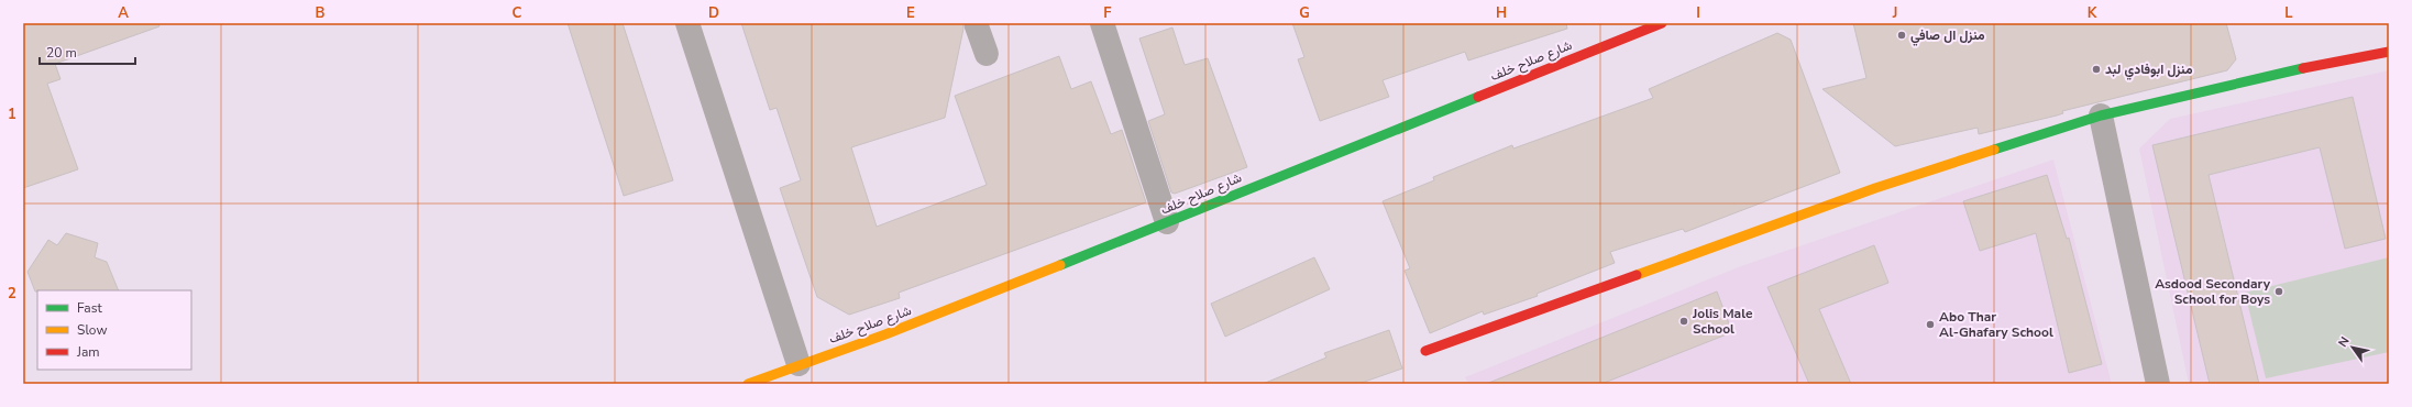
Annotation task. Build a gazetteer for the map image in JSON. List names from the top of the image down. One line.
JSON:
{"streets":{"street":["شارع صلاح خلف"]},"places":["منزل ال صافي","منزل ابوفادي لبد","Asdood Secondary School for Boys","Jolis Male School","Abo Thar Al-Ghafary School"],"legend":["Fast","Slow","Jam"],"scale_bar":"20 m","north":"top left","grid":{"columns":["A","B","C","D","E","F","G","H","I","J","K","L"],"rows":["1","2"]}}
